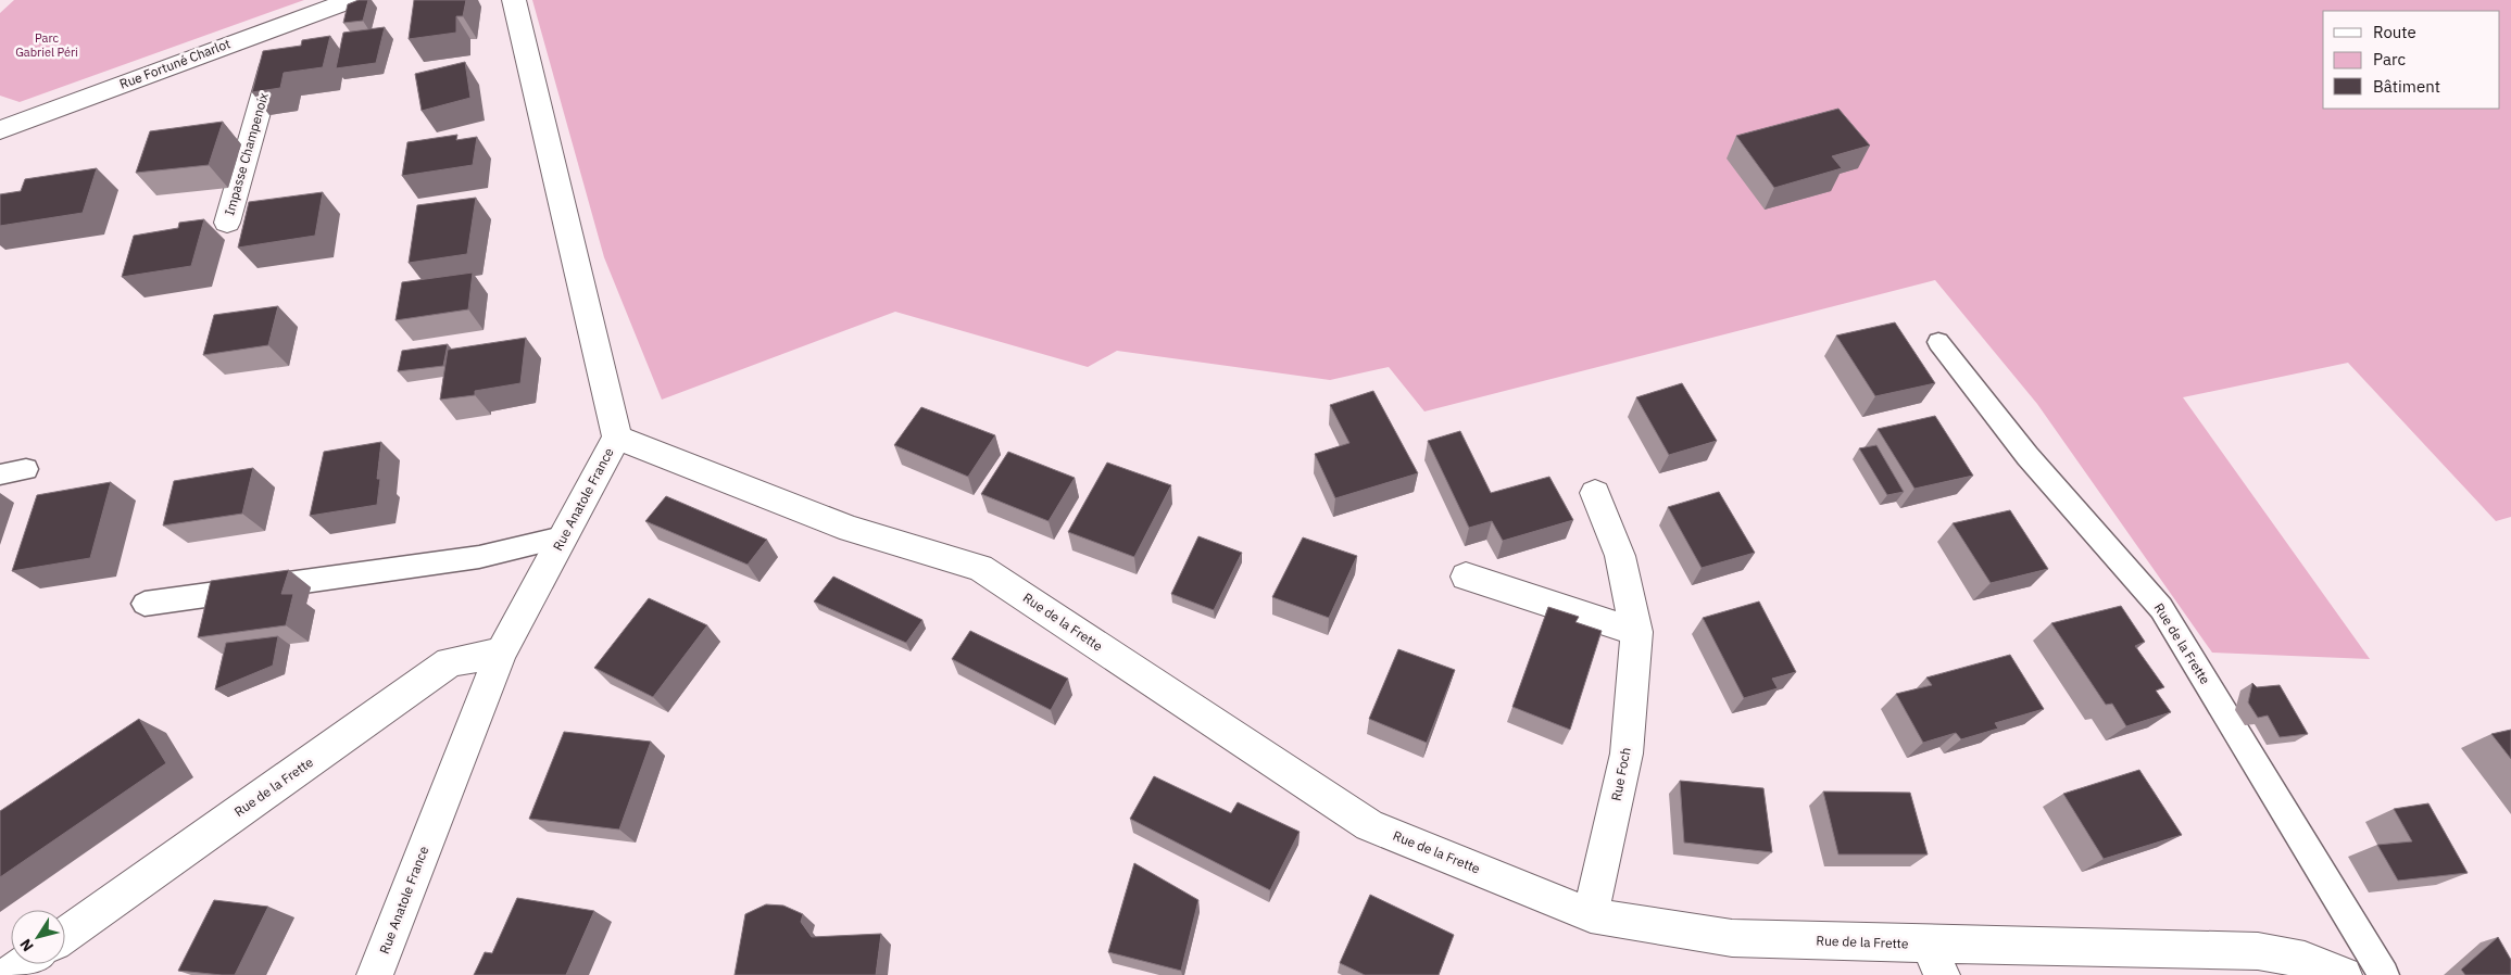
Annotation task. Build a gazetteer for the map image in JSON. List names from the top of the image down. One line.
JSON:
{"streets":{"street":["Rue Fortuné Charlot","Impasse Champenoix","Rue Anatole France","Rue de la Frette","Rue Foch"]},"crossings":[["Rue Fortuné Charlot","Impasse Champenoix"],["Rue Anatole France","Rue de la Frette"],["Rue de la Frette","Rue Foch"]],"parks":["Parc Gabriel Péri"],"legend":["Route","Parc","Bâtiment"],"north":"bottom left"}
